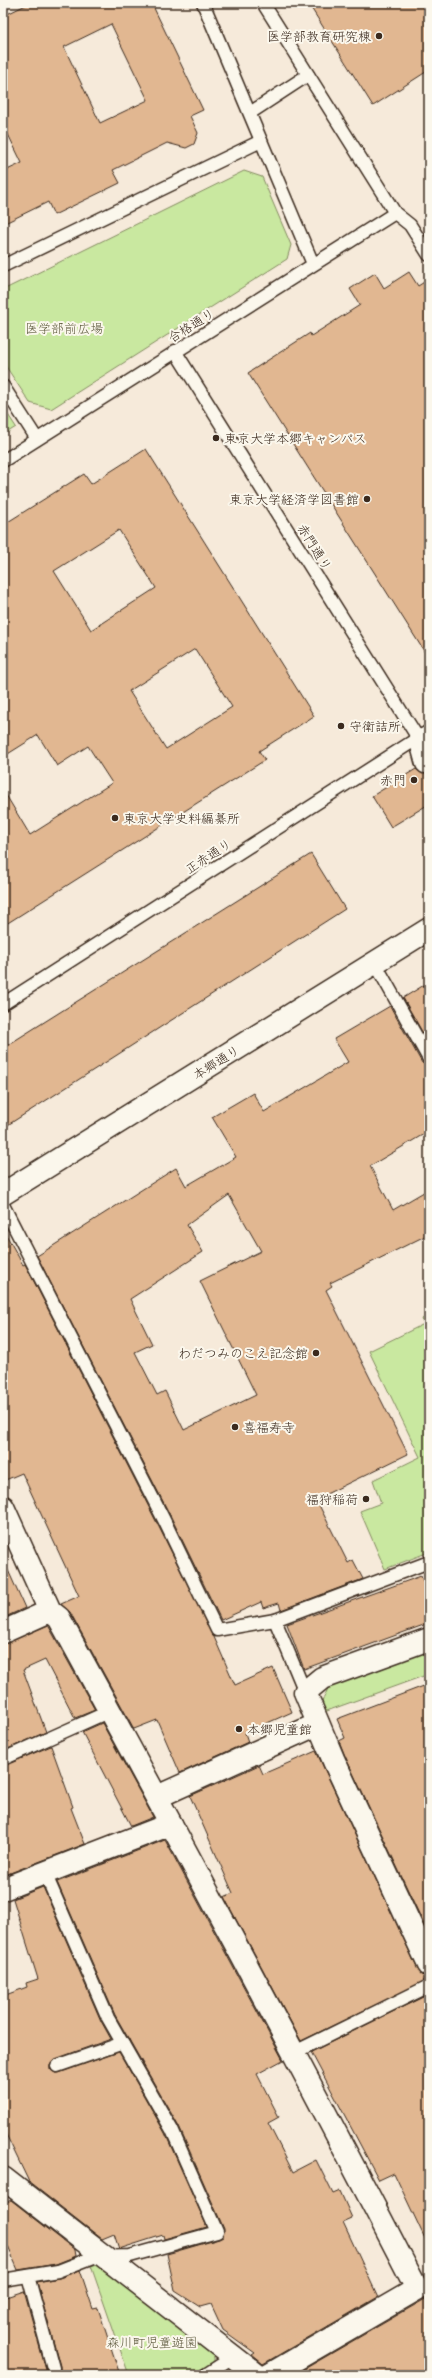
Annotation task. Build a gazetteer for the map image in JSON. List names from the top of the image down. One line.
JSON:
{"streets":{"main road":["本郷通り"],"lane":["合格通り","赤門通り","正赤通り"]},"crossings":[["合格通り","赤門通り"],["赤門通り","正赤通り"]],"parks":["医学部前広場","森川町児童遊園"],"places":["医学部教育研究棟","東京大学本郷キャンパス","東京大学経済学図書館","守衛詰所","赤門","東京大学史料編纂所","わだつみのこえ記念館","喜福寿寺","福狩稲荷","本郷児童館"]}
